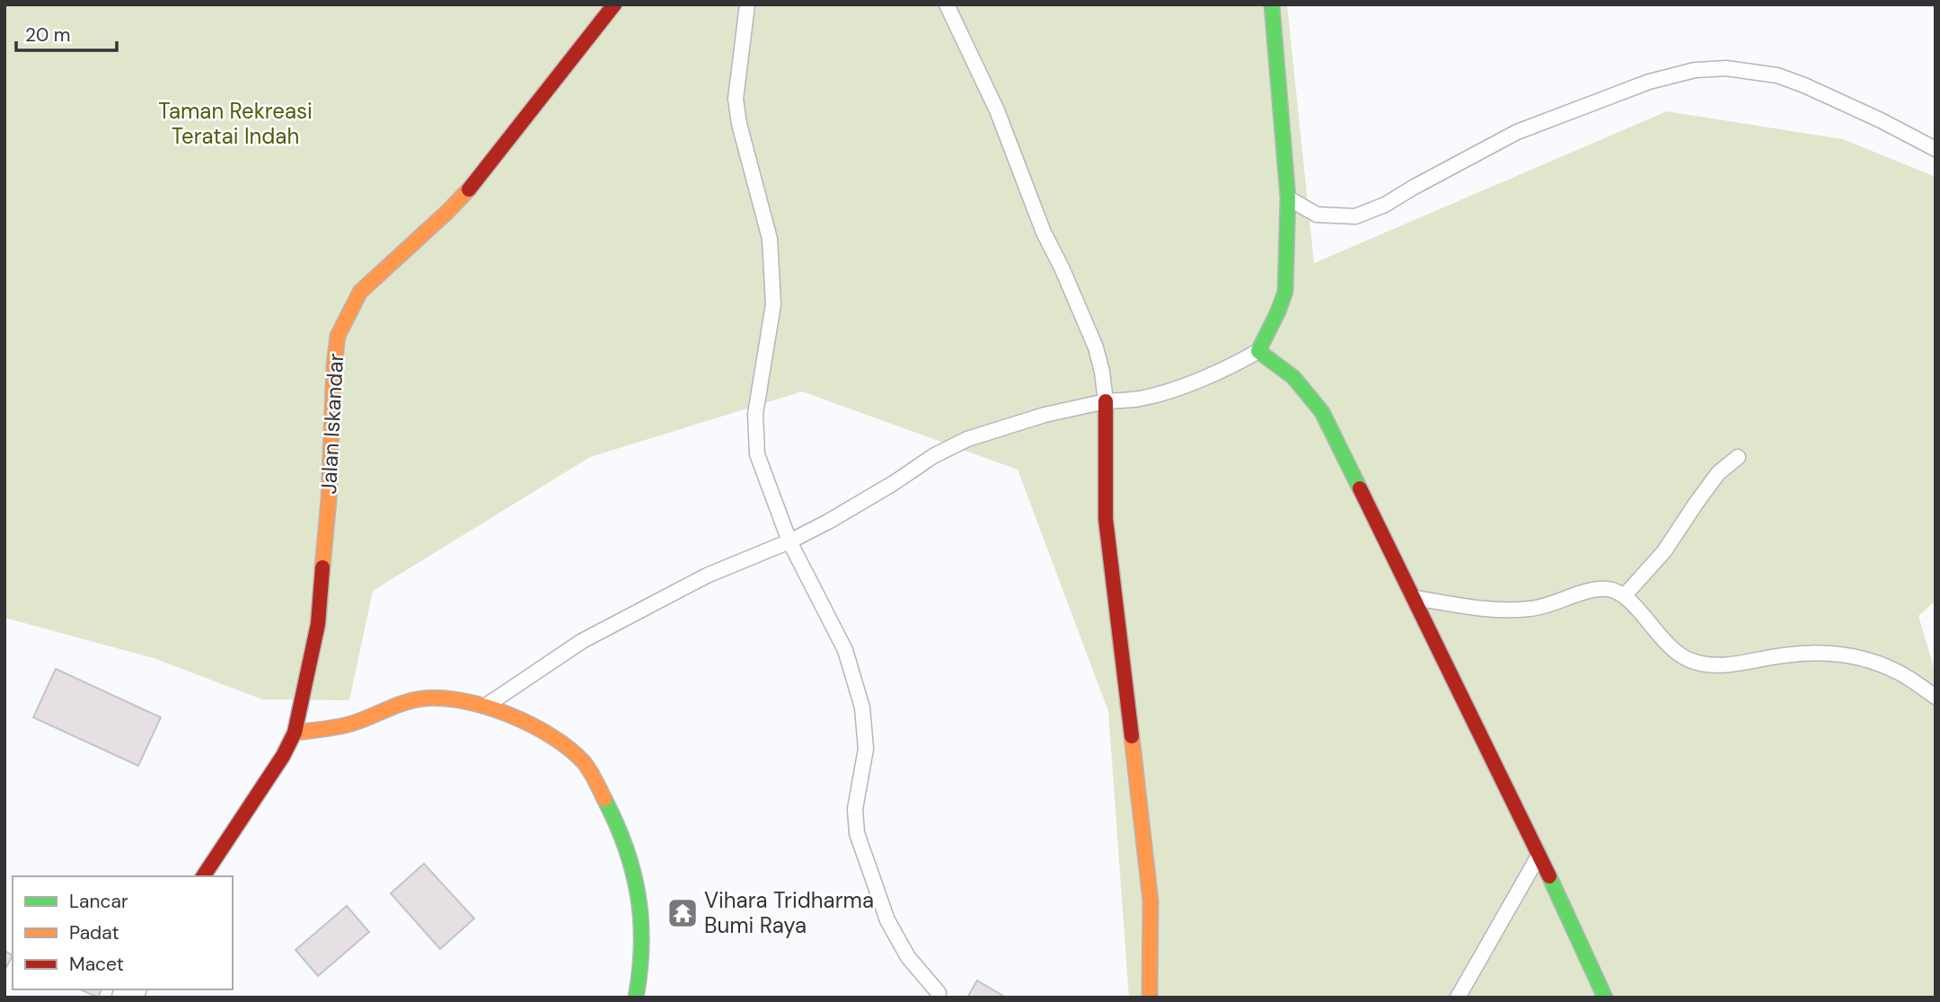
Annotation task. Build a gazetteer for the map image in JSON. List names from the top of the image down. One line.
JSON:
{"streets":{"street":["Jalan Iskandar"]},"parks":["Taman Rekreasi Teratai Indah"],"places":{"temple":["Vihara Tridharma Bumi Raya"]},"legend":["Lancar","Padat","Macet"],"scale_bar":"20 m"}
